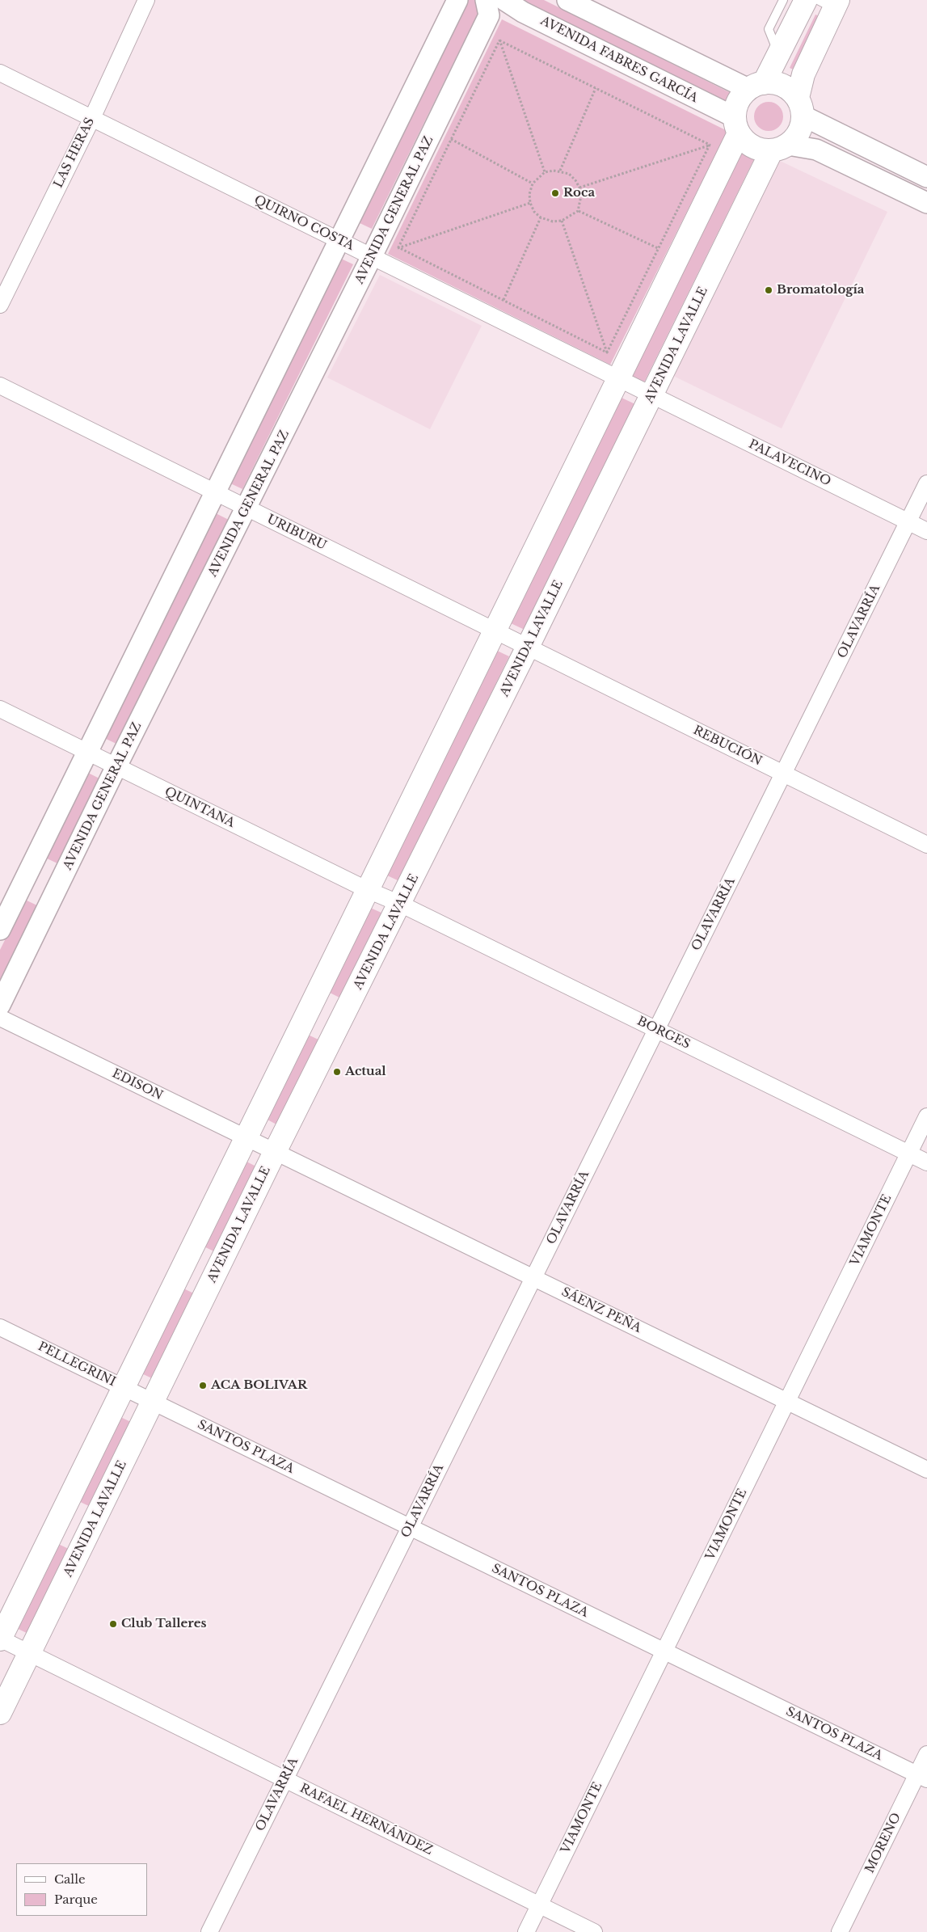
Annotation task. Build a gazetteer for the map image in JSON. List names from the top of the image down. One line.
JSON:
{"streets":{"main road":["AVENIDA LAVALLE"],"street":["AVENIDA FABRES GARCÍA","LAS HERAS","AVENIDA GENERAL PAZ","QUIRNO COSTA","PALAVECINO","URIBURU","OLAVARRÍA","REBUCIÓN","QUINTANA","BORGES","EDISON","VIAMONTE","SÁENZ PEÑA","PELLEGRINI","SANTOS PLAZA","RAFAEL HERNÁNDEZ","MORENO"]},"crossings":[["AVENIDA FABRES GARCÍA","AVENIDA LAVALLE"],["LAS HERAS","QUIRNO COSTA"],["AVENIDA GENERAL PAZ","QUIRNO COSTA"],["AVENIDA GENERAL PAZ","URIBURU"],["AVENIDA GENERAL PAZ","QUINTANA"],["QUIRNO COSTA","AVENIDA LAVALLE"],["QUIRNO COSTA","PALAVECINO"],["AVENIDA LAVALLE","PALAVECINO"],["AVENIDA LAVALLE","URIBURU"],["AVENIDA LAVALLE","REBUCIÓN"],["AVENIDA LAVALLE","QUINTANA"],["AVENIDA LAVALLE","BORGES"],["AVENIDA LAVALLE","EDISON"],["AVENIDA LAVALLE","SÁENZ PEÑA"],["AVENIDA LAVALLE","PELLEGRINI"],["AVENIDA LAVALLE","SANTOS PLAZA"],["AVENIDA LAVALLE","RAFAEL HERNÁNDEZ"],["PALAVECINO","OLAVARRÍA"],["URIBURU","REBUCIÓN"],["OLAVARRÍA","REBUCIÓN"],["OLAVARRÍA","BORGES"],["OLAVARRÍA","SÁENZ PEÑA"],["OLAVARRÍA","SANTOS PLAZA"],["OLAVARRÍA","RAFAEL HERNÁNDEZ"],["QUINTANA","BORGES"],["BORGES","VIAMONTE"],["EDISON","SÁENZ PEÑA"],["VIAMONTE","SÁENZ PEÑA"],["VIAMONTE","SANTOS PLAZA"],["VIAMONTE","RAFAEL HERNÁNDEZ"],["PELLEGRINI","SANTOS PLAZA"],["SANTOS PLAZA","MORENO"]],"places":["Roca","Bromatología","Actual","ACA BOLIVAR","Club Talleres"],"legend":["Calle","Parque"]}
